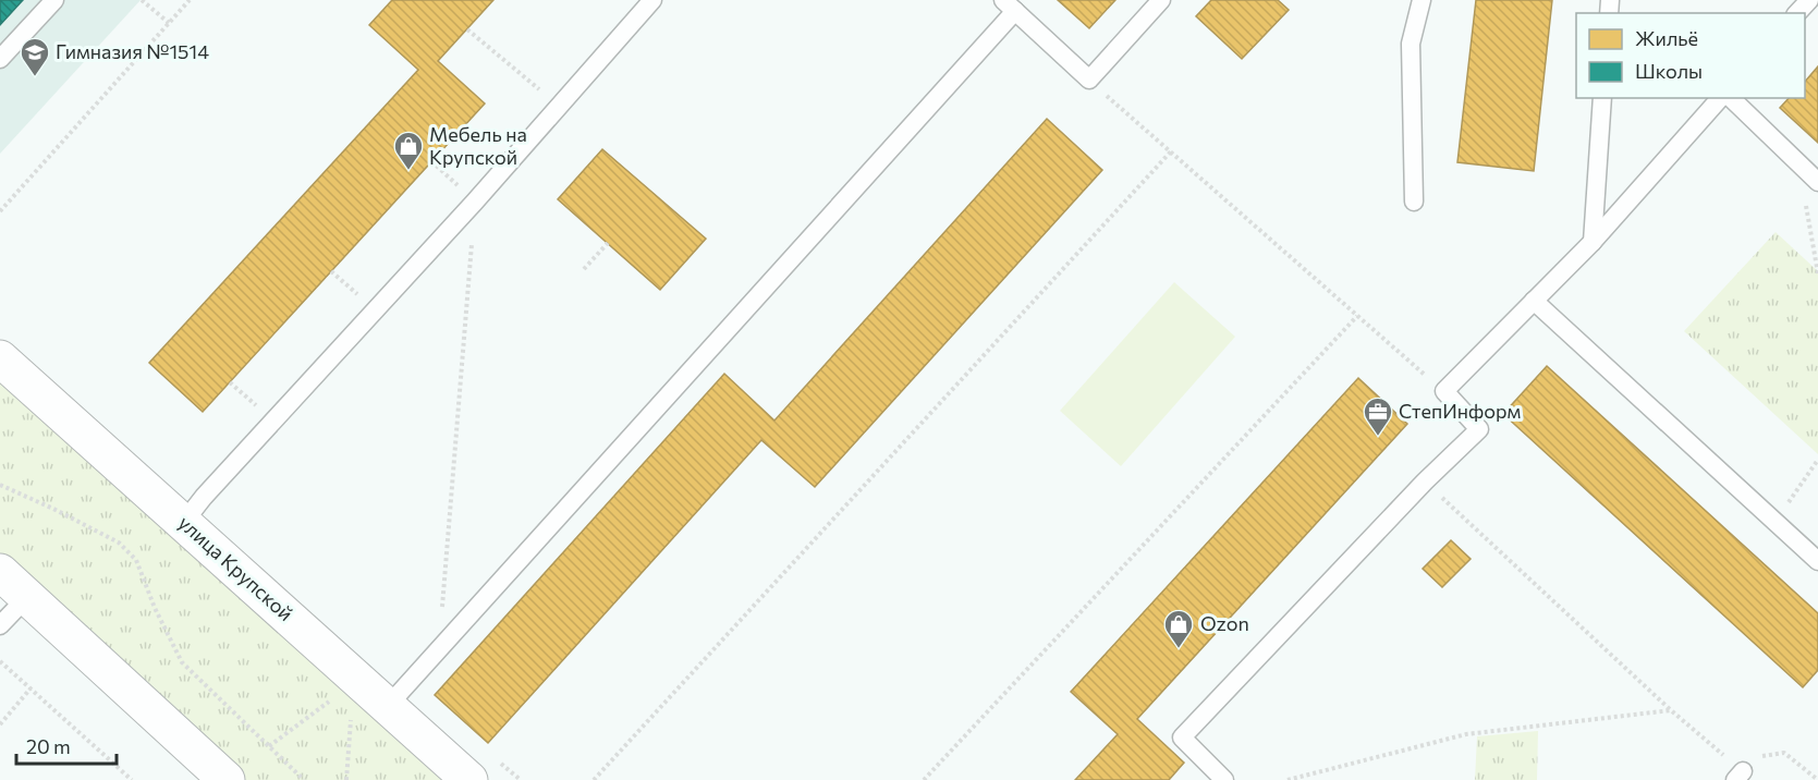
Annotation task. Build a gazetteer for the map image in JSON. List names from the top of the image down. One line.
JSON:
{"streets":{"street":["улица Крупской"]},"places":{"school or university":["Гимназия №1514"],"shop":["Мебель на Крупской","Ozon"],"office":["СтепИнформ"]},"legend":["Жильё","Школы"],"scale_bar":"20 m"}
